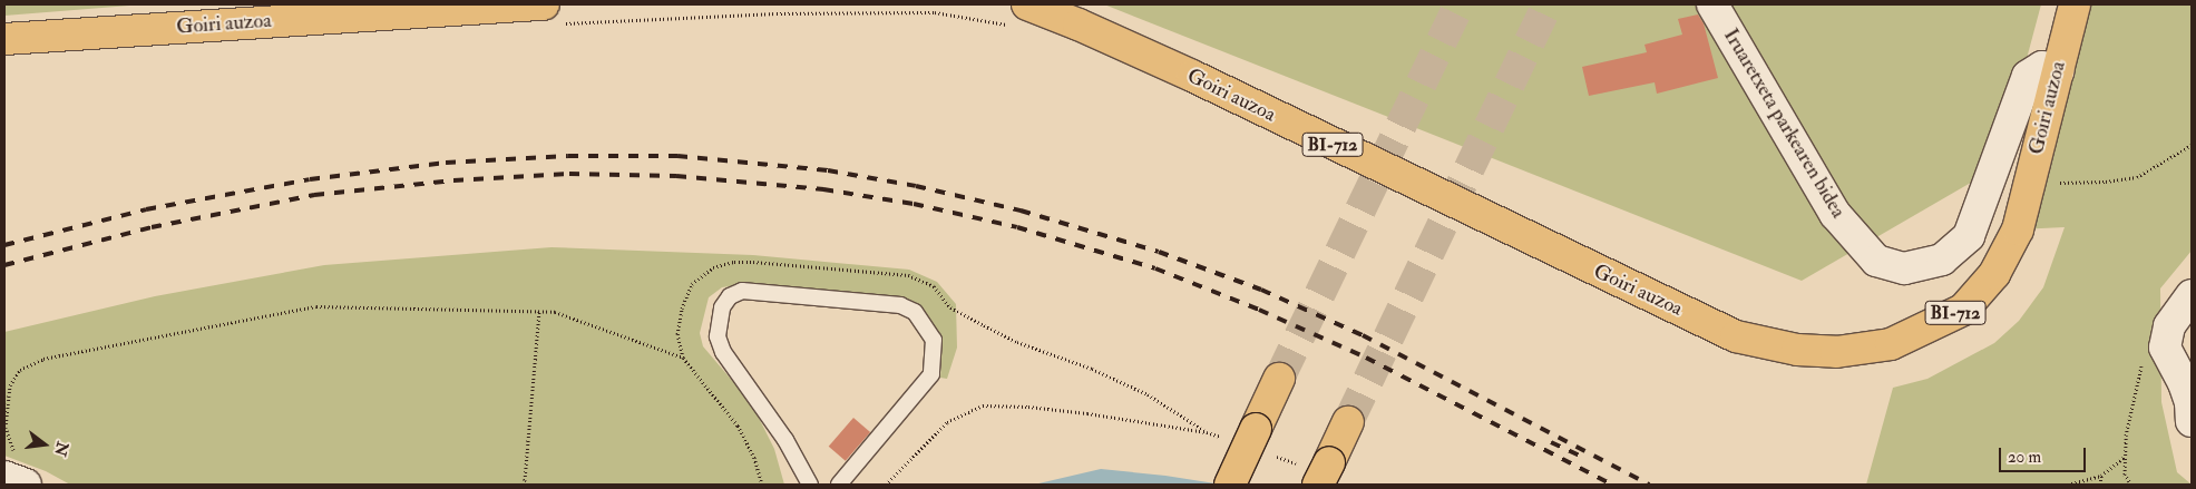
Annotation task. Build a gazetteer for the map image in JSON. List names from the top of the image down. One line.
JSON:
{"streets":{"main road":["Goiri auzoa","BI-712"],"street":["Iruaretxeta parkearen bidea"]},"crossings":[["Goiri auzoa","Iruaretxeta parkearen bidea"]],"scale_bar":"20 m","north":"right"}
